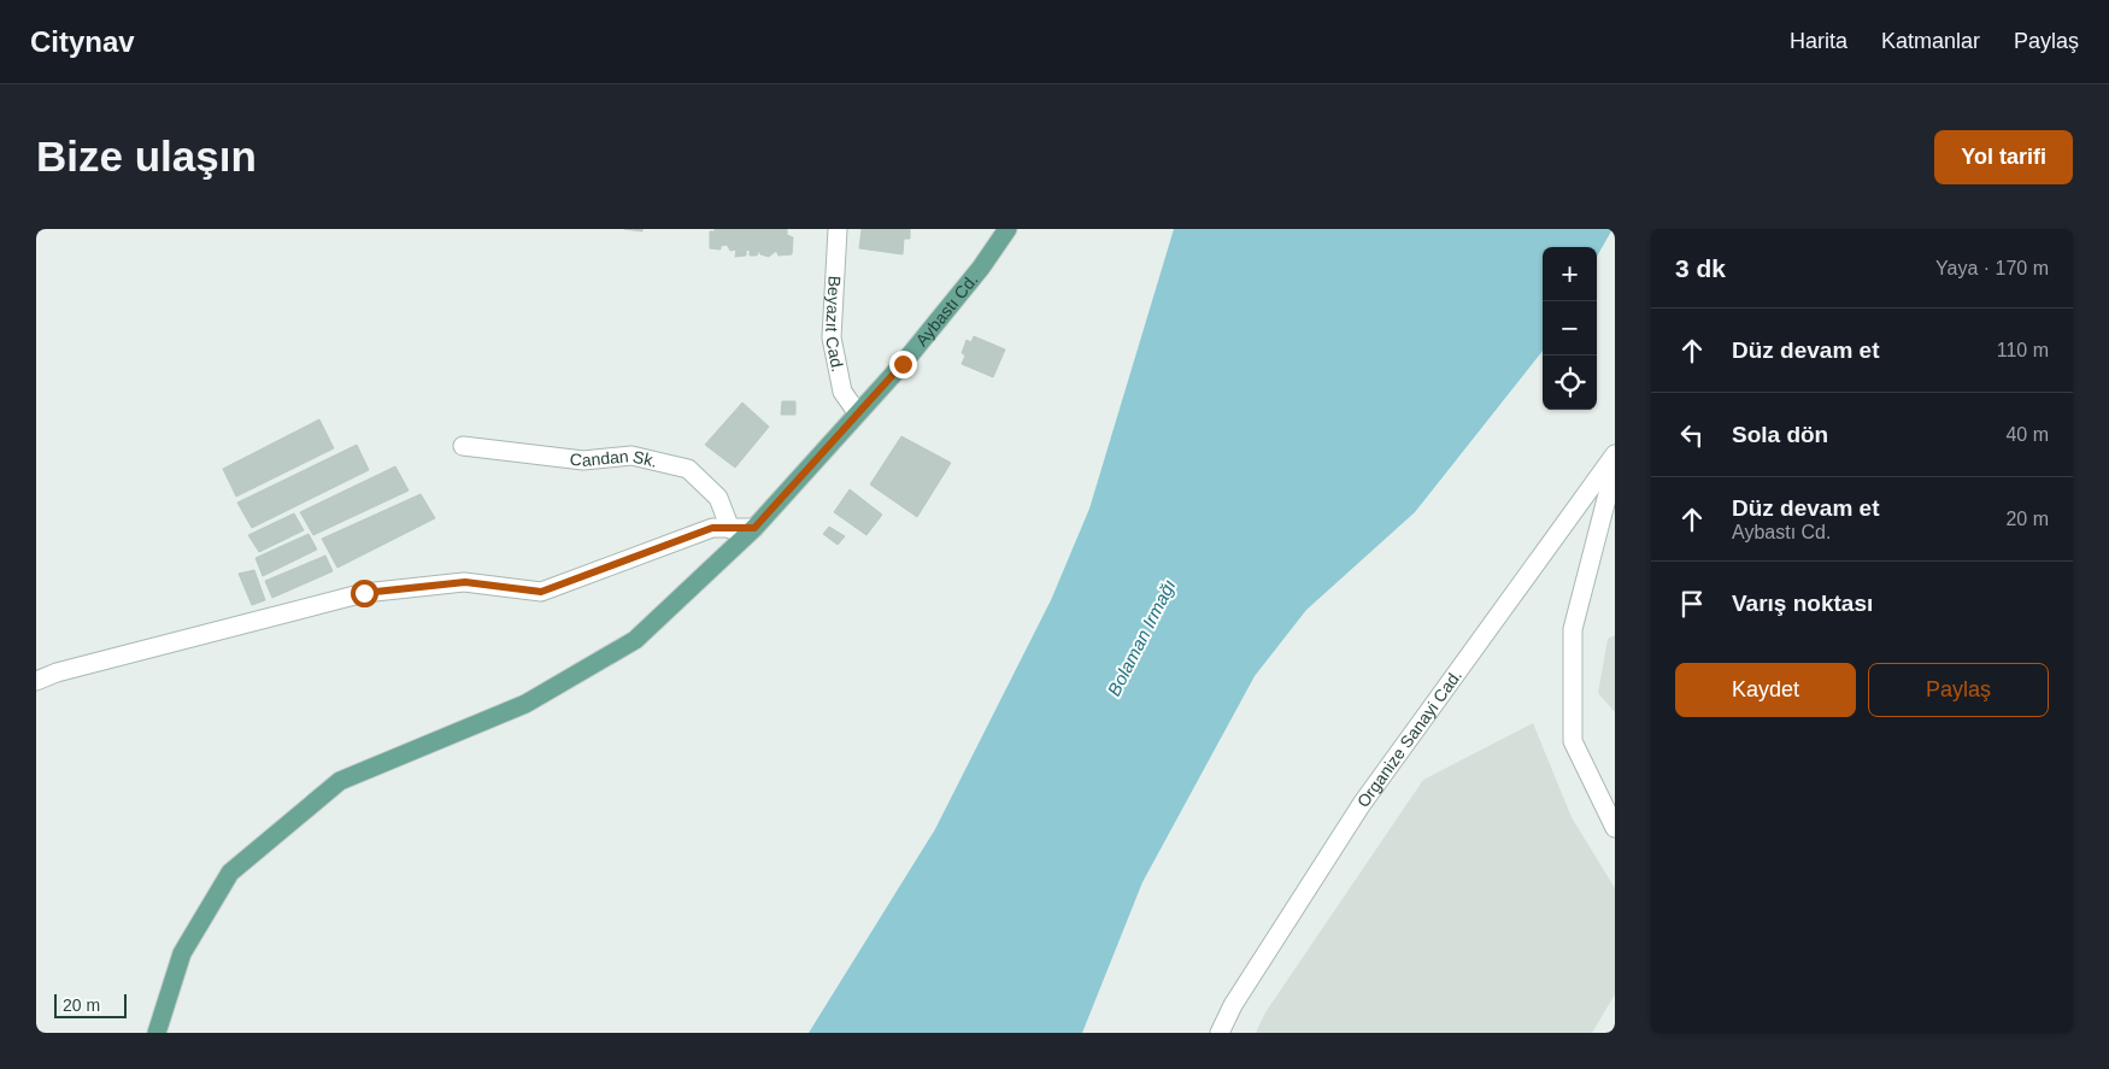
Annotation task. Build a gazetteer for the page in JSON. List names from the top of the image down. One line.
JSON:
{"streets":{"main road":["Aybastı Cd."],"street":["Beyazıt Cad.","Candan Sk.","Organize Sanayi Cad."]},"crossings":[["Aybastı Cd.","Beyazıt Cad."]],"water":["Bolaman Irmağı"],"scale_bar":"20 m","page":{"header":"Citynav","nav":["Harita","Katmanlar","Paylaş"],"buttons":["Yol tarifi",["Kaydet","Paylaş"]],"title":"Bize ulaşın","heading":["3 dk","Yaya · 170 m"],"map_buttons":["+","−"],"list":[["Düz devam et","110 m"],["Sola dön","40 m"],["Düz devam et","Aybastı Cd.","20 m"],"Varış noktası"],"scale":"20 m"}}
